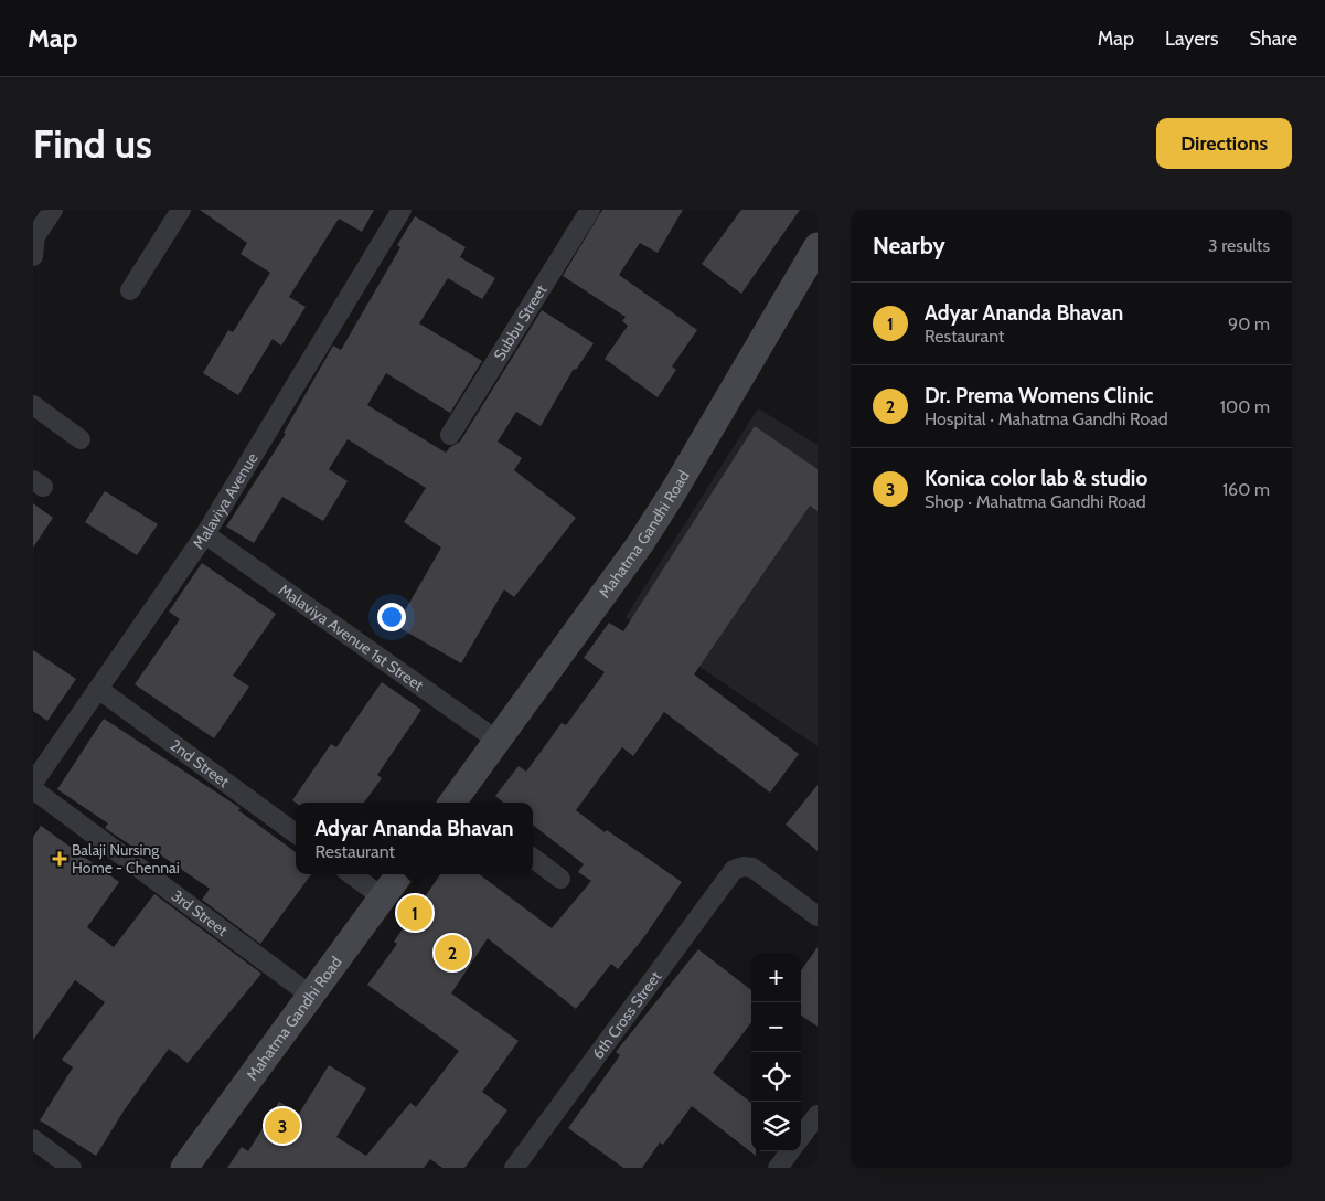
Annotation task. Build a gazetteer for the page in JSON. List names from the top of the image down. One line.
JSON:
{"streets":{"main road":["Mahatma Gandhi Road"],"street":["Subbu Street","Malaviya Avenue","Malaviya Avenue 1st Street","2nd Street","3rd Street","6th Cross Street"]},"crossings":[["Malaviya Avenue","Malaviya Avenue 1st Street"],["Malaviya Avenue","2nd Street"],["Mahatma Gandhi Road","Malaviya Avenue 1st Street"],["Mahatma Gandhi Road","3rd Street"]],"places":{"health":["Balaji Nursing Home - Chennai"]},"page":{"header":"Map","nav":["Map","Layers","Share"],"buttons":"Directions","title":"Find us","heading":["Nearby","3 results"],"list":[{"mark":"1","name":"Adyar Ananda Bhavan","note":"Restaurant","value":"90 m"},{"mark":"2","name":"Dr. Prema Womens Clinic","note":"Hospital · Mahatma Gandhi Road","value":"100 m"},{"mark":"3","name":"Konica color lab & studio","note":"Shop · Mahatma Gandhi Road","value":"160 m"}],"popup":["Adyar Ananda Bhavan","Restaurant"],"pins":["1","2","3"],"map_buttons":["+","−"]}}
